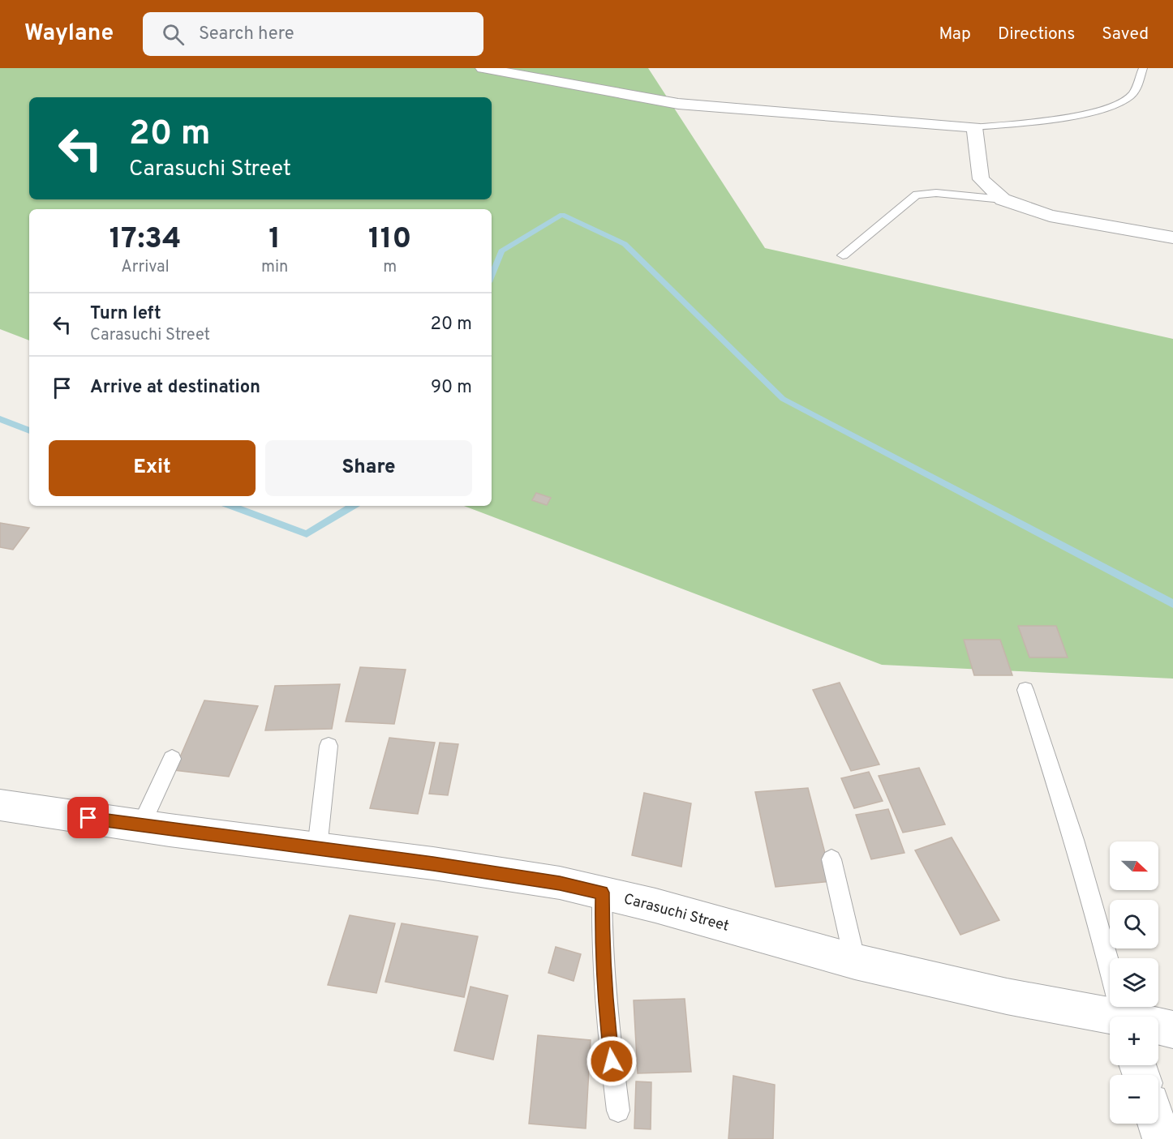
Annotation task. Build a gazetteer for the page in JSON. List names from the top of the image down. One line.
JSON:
{"streets":{"street":["Carasuchi Street"]},"north":"right","page":{"header":"Waylane","search":"Search here","nav":["Map","Directions","Saved"],"turn":["20 m","Carasuchi Street"],"eta":["17:34","Arrival","1","min","110","m"],"list":[{"name":"Turn left","note":"Carasuchi Street","value":"20 m"},{"name":"Arrive at destination","value":"90 m"}],"buttons":["Exit","Share"],"map_buttons":["+","−"]}}
